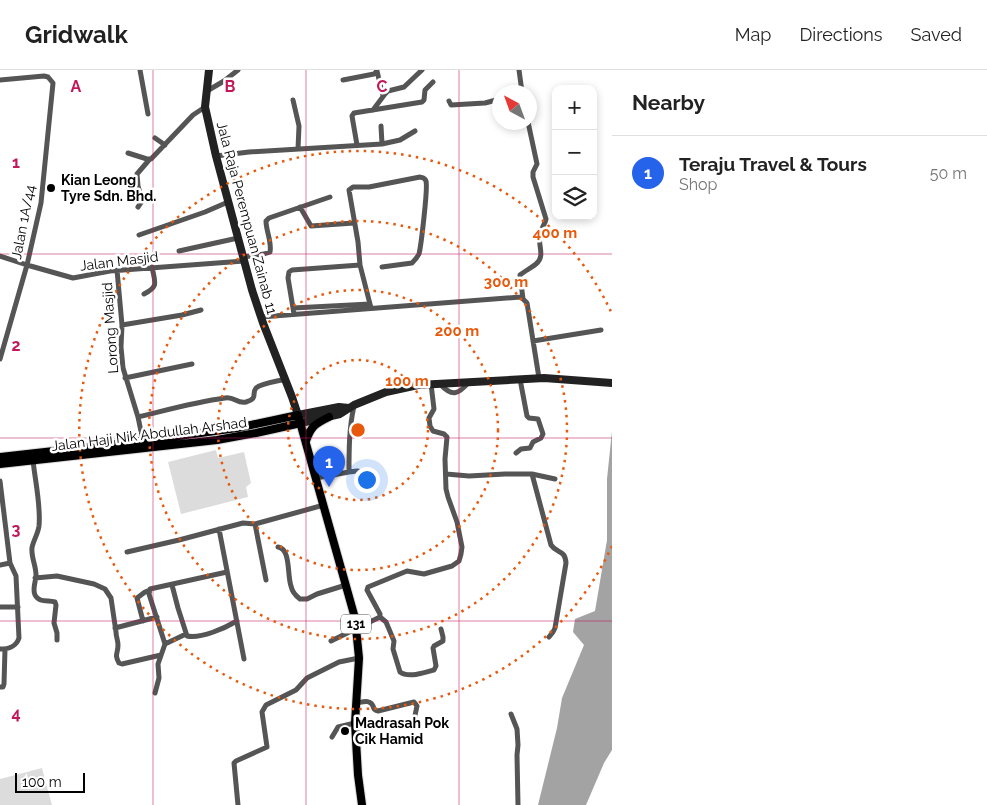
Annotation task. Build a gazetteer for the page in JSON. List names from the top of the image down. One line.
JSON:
{"streets":{"main road":["Jala Raja Perempuan Zainab 11","Jalan Haji Nik Abdullah Arshad","131"],"street":["Jalan 1A/44","Jalan Masjid","Lorong Masjid"]},"crossings":[["Jala Raja Perempuan Zainab 11","Jalan Masjid"],["Jala Raja Perempuan Zainab 11","Jalan Haji Nik Abdullah Arshad"],["Jala Raja Perempuan Zainab 11","131"],["Jalan 1A/44","Jalan Masjid"],["Jalan Masjid","Lorong Masjid"],["Lorong Masjid","Jalan Haji Nik Abdullah Arshad"],["Jalan Haji Nik Abdullah Arshad","131"]],"places":["Kian Leong Tyre Sdn. Bhd.","Madrasah Pok Cik Hamid"],"scale_bar":"100 m","north":"top left","page":{"header":"Gridwalk","nav":["Map","Directions","Saved"],"heading":"Nearby","map_buttons":["+","−"],"list":[{"mark":"1","name":"Teraju Travel & Tours","note":"Shop","value":"50 m"}],"pins":"1","scale":"100 m"},"grid":{"columns":["A","B","C"],"rows":["1","2","3","4"]},"rings":["400 m","300 m","200 m","100 m"]}
